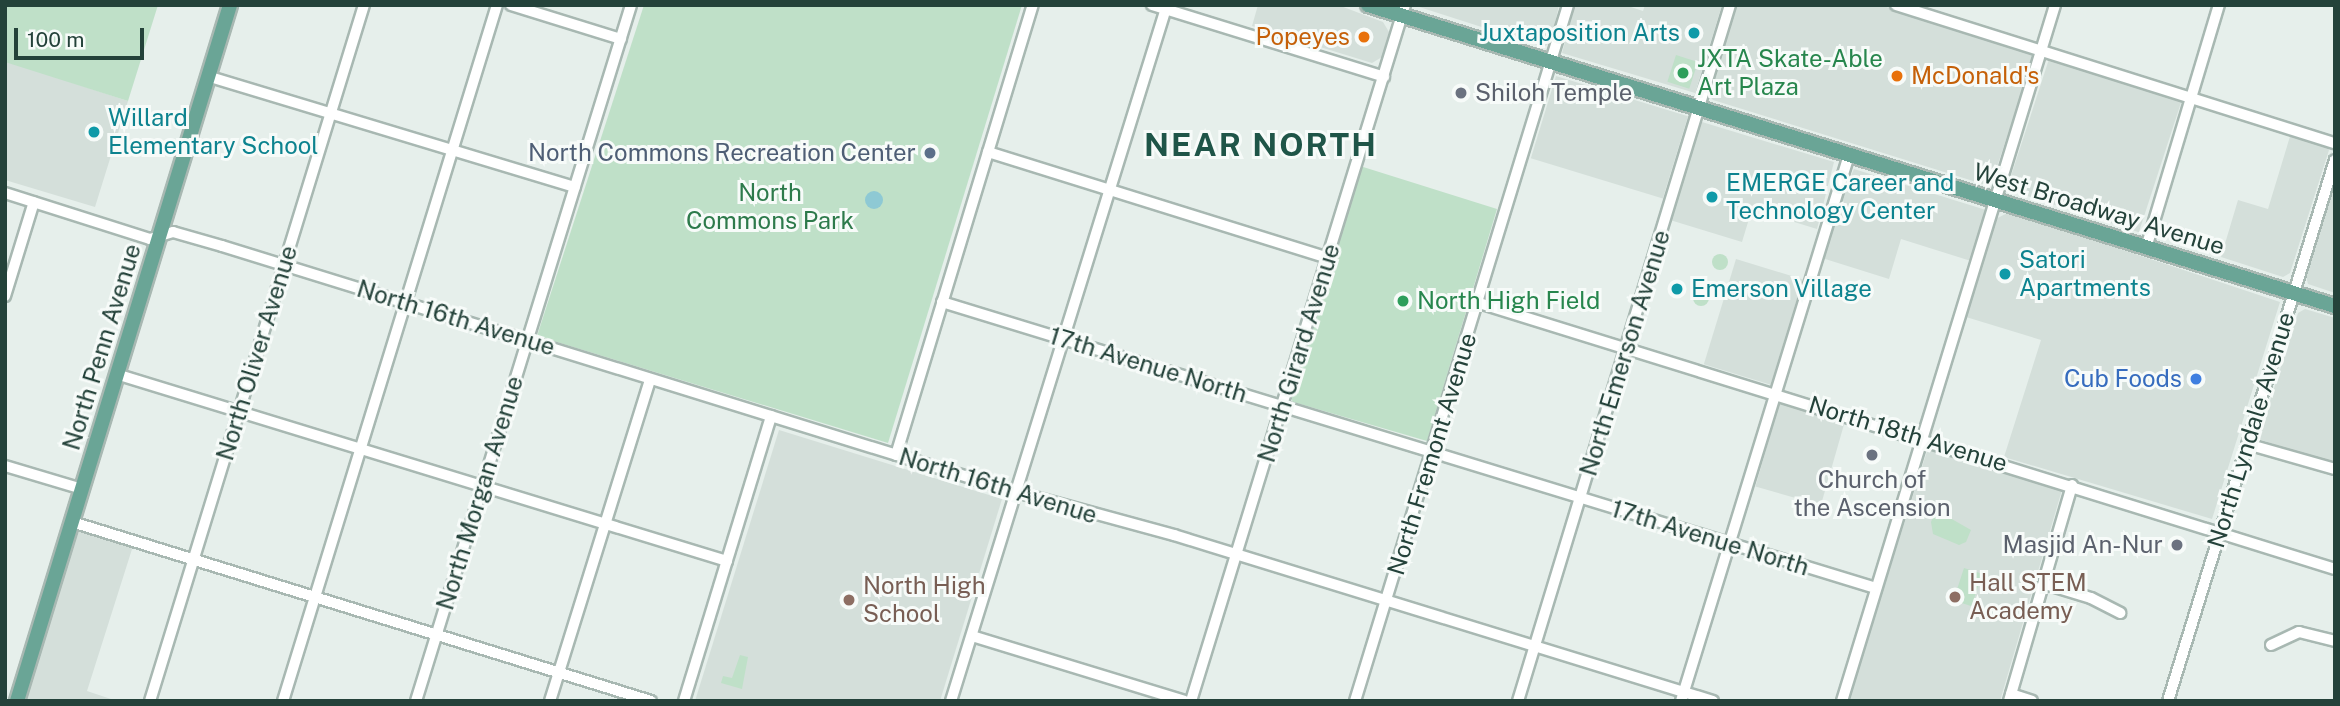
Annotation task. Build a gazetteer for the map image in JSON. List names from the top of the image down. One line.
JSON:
{"streets":{"main road":["West Broadway Avenue","North Penn Avenue"],"street":["North 16th Avenue","North Oliver Avenue","North Girard Avenue","North Emerson Avenue","17th Avenue North","North Lyndale Avenue","North 18th Avenue","North Fremont Avenue","North Morgan Avenue"]},"crossings":[["West Broadway Avenue","North Girard Avenue"],["West Broadway Avenue","North Emerson Avenue"],["West Broadway Avenue","North Lyndale Avenue"],["West Broadway Avenue","North Fremont Avenue"],["North 16th Avenue","North Penn Avenue"],["North 16th Avenue","North Oliver Avenue"],["North 16th Avenue","North Girard Avenue"],["North 16th Avenue","North Emerson Avenue"],["North 16th Avenue","North Fremont Avenue"],["North 16th Avenue","North Morgan Avenue"],["North Girard Avenue","17th Avenue North"],["North Emerson Avenue","17th Avenue North"],["North Emerson Avenue","North 18th Avenue"],["17th Avenue North","North Fremont Avenue"],["North Lyndale Avenue","North 18th Avenue"],["North 18th Avenue","North Fremont Avenue"]],"districts":["NEAR NORTH"],"parks":["North Commons Park"],"places":["Juxtaposition Arts","Popeyes","JXTA Skate-Able Art Plaza","McDonald's","Shiloh Temple","Willard Elementary School","North Commons Recreation Center","EMERGE Career and Technology Center","Satori Apartments","Emerson Village","North High Field","Cub Foods","Church of the Ascension","Masjid An-Nur","Hall STEM Academy","North High School"],"scale_bar":"100 m"}
